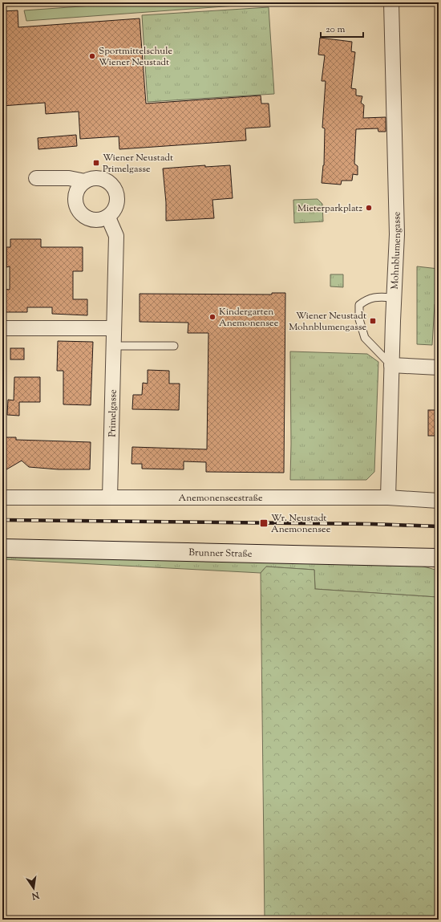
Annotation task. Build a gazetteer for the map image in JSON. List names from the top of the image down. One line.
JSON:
{"streets":{"main road":["Brunner Straße"],"street":["Mohnblumengasse","Primelgasse","Anemonenseestraße"]},"crossings":[["Mohnblumengasse","Anemonenseestraße"],["Primelgasse","Anemonenseestraße"]],"places":{"other":["Sportmittelschule Wiener Neustadt","Mieterparkplatz","Kindergarten Anemonensee"],"transit":["Wiener Neustadt Primelgasse","Wiener Neustadt Mohnblumengasse","Wr. Neustadt Anemonensee"]},"scale_bar":"20 m","north":"bottom"}
